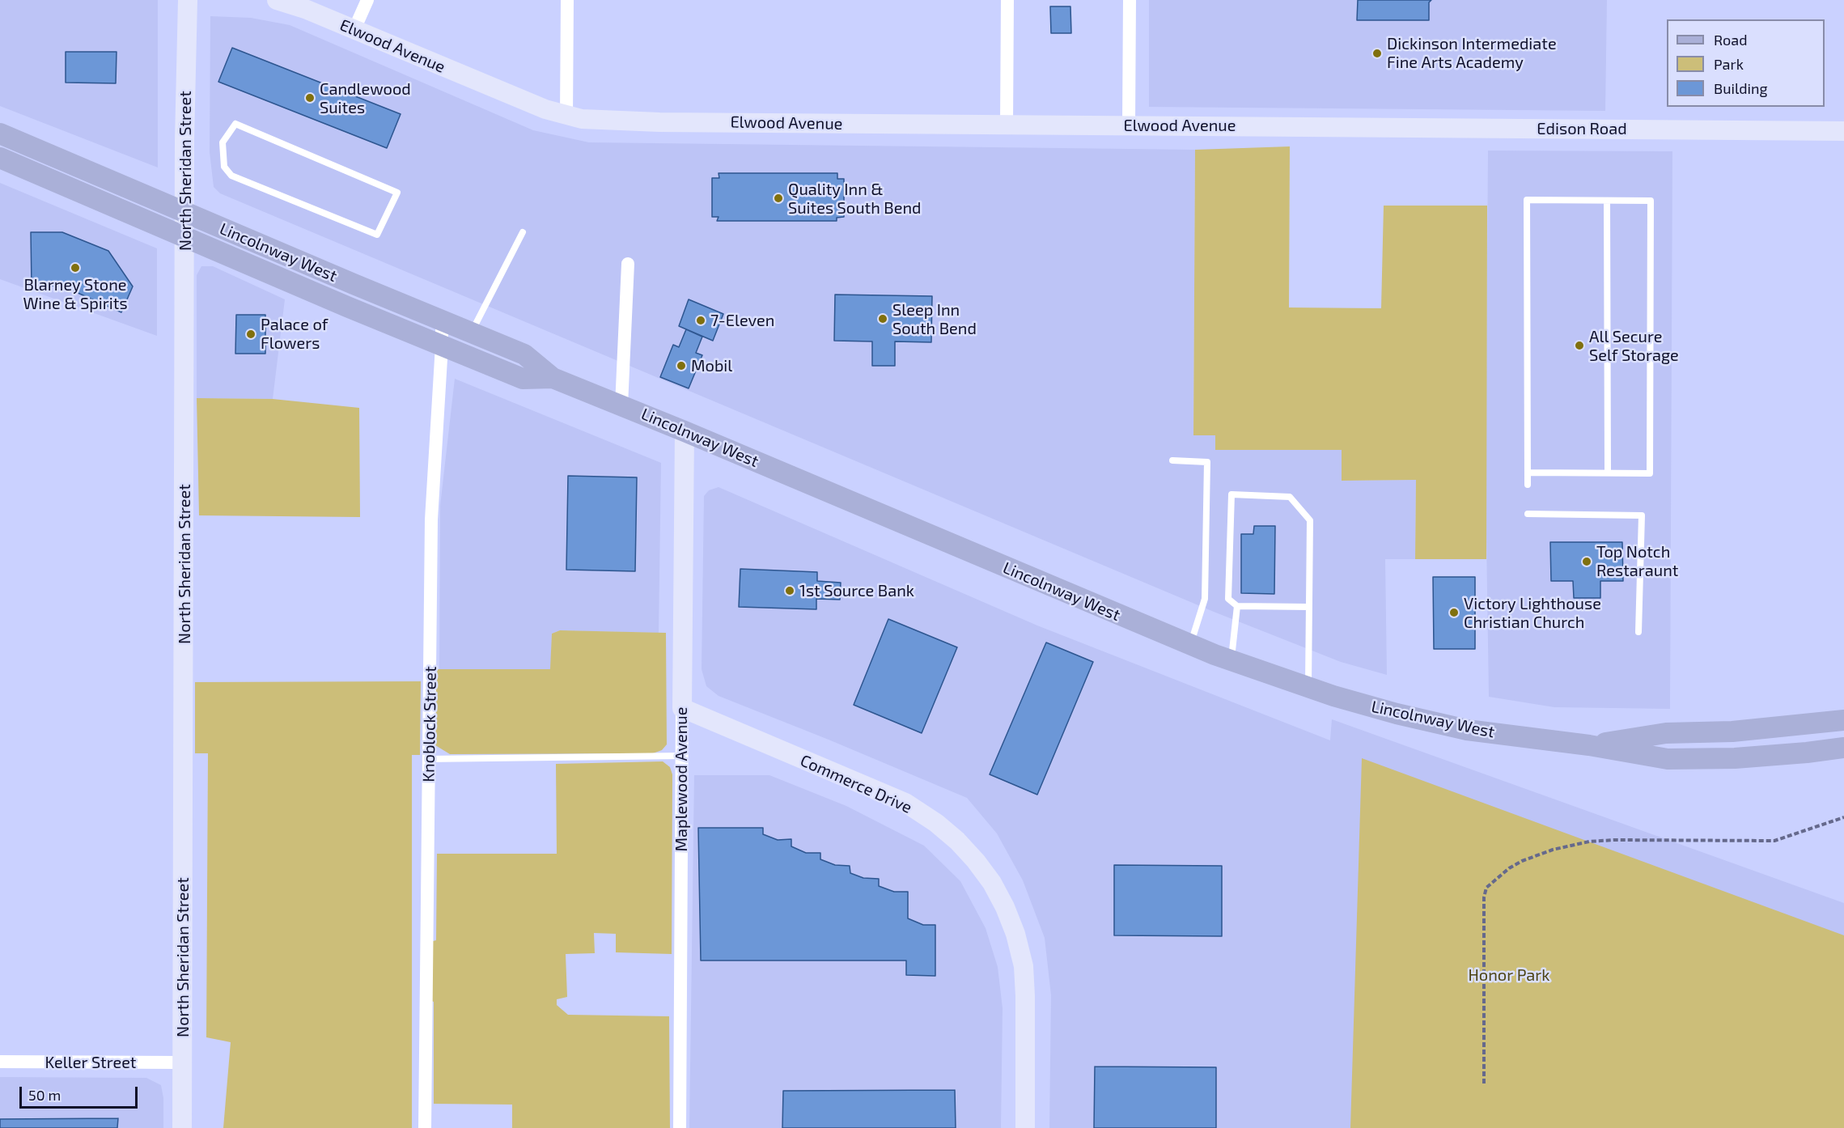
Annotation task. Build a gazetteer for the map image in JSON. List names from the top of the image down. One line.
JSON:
{"streets":{"main road":["Lincolnway West"],"street":["Elwood Avenue","Edison Road","North Sheridan Street","Knoblock Street","Maplewood Avenue","Commerce Drive","Keller Street"]},"crossings":[["Elwood Avenue","Edison Road"],["North Sheridan Street","Lincolnway West"],["North Sheridan Street","Keller Street"],["Lincolnway West","Knoblock Street"],["Lincolnway West","Maplewood Avenue"],["Maplewood Avenue","Commerce Drive"]],"parks":["Honor Park"],"places":["Dickinson Intermediate Fine Arts Academy","Candlewood Suites","Quality Inn & Suites South Bend","Blarney Stone Wine & Spirits","Sleep Inn South Bend","7-Eleven","Palace of Flowers","All Secure Self Storage","Mobil","Top Notch Restaraunt","1st Source Bank","Victory Lighthouse Christian Church"],"legend":["Road","Park","Building"],"scale_bar":"50 m"}
